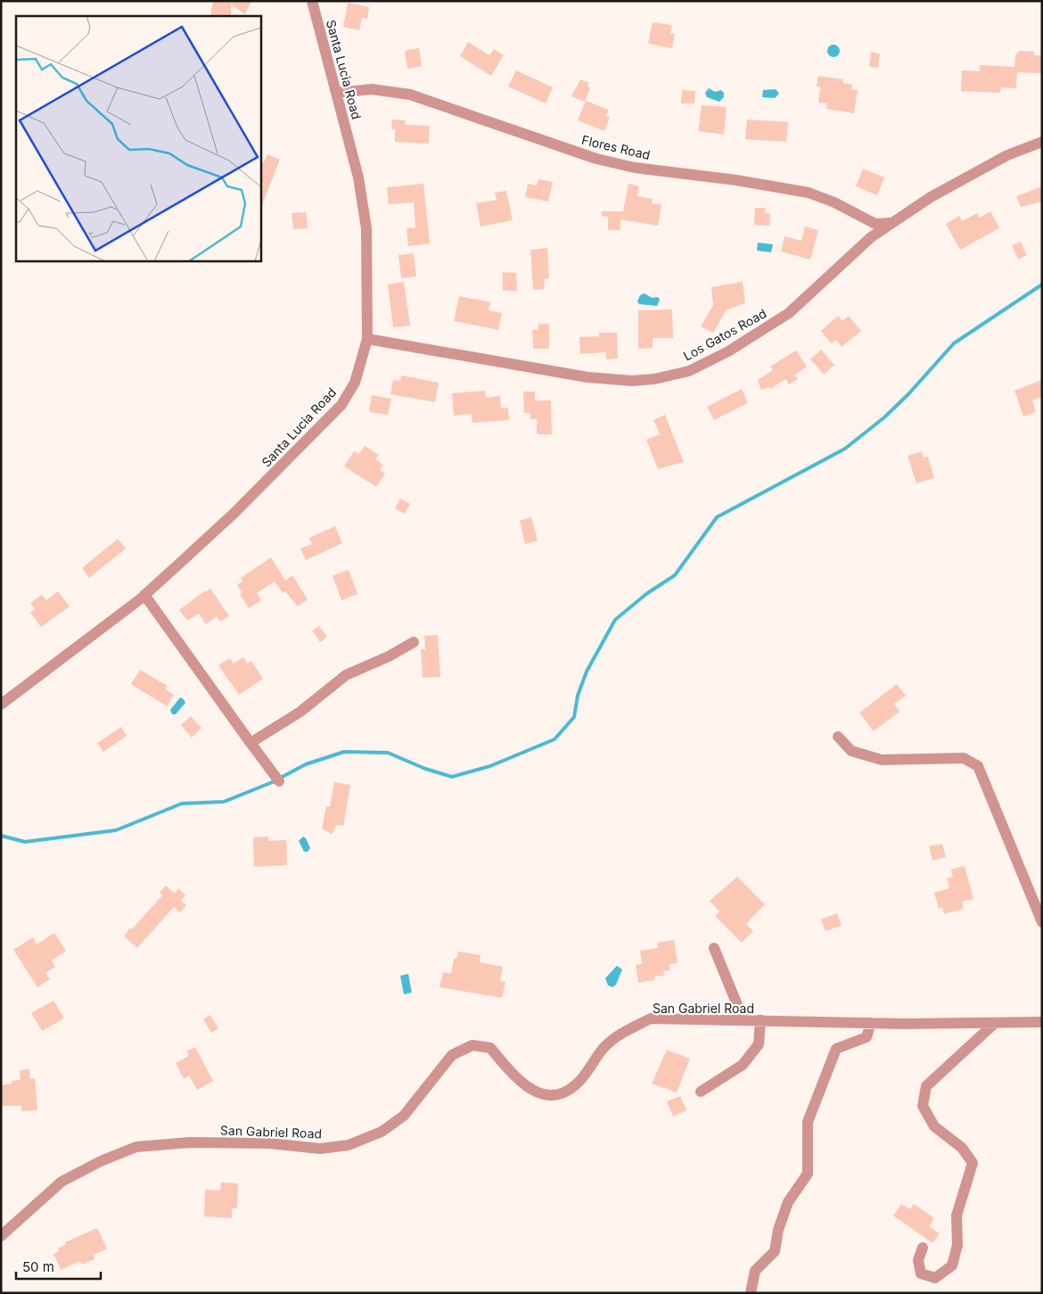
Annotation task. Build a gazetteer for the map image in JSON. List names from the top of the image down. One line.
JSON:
{"streets":{"street":["Santa Lucia Road","Flores Road","Los Gatos Road","San Gabriel Road"]},"crossings":[["Santa Lucia Road","Flores Road"],["Santa Lucia Road","Los Gatos Road"],["Flores Road","Los Gatos Road"]],"scale_bar":"50 m"}
